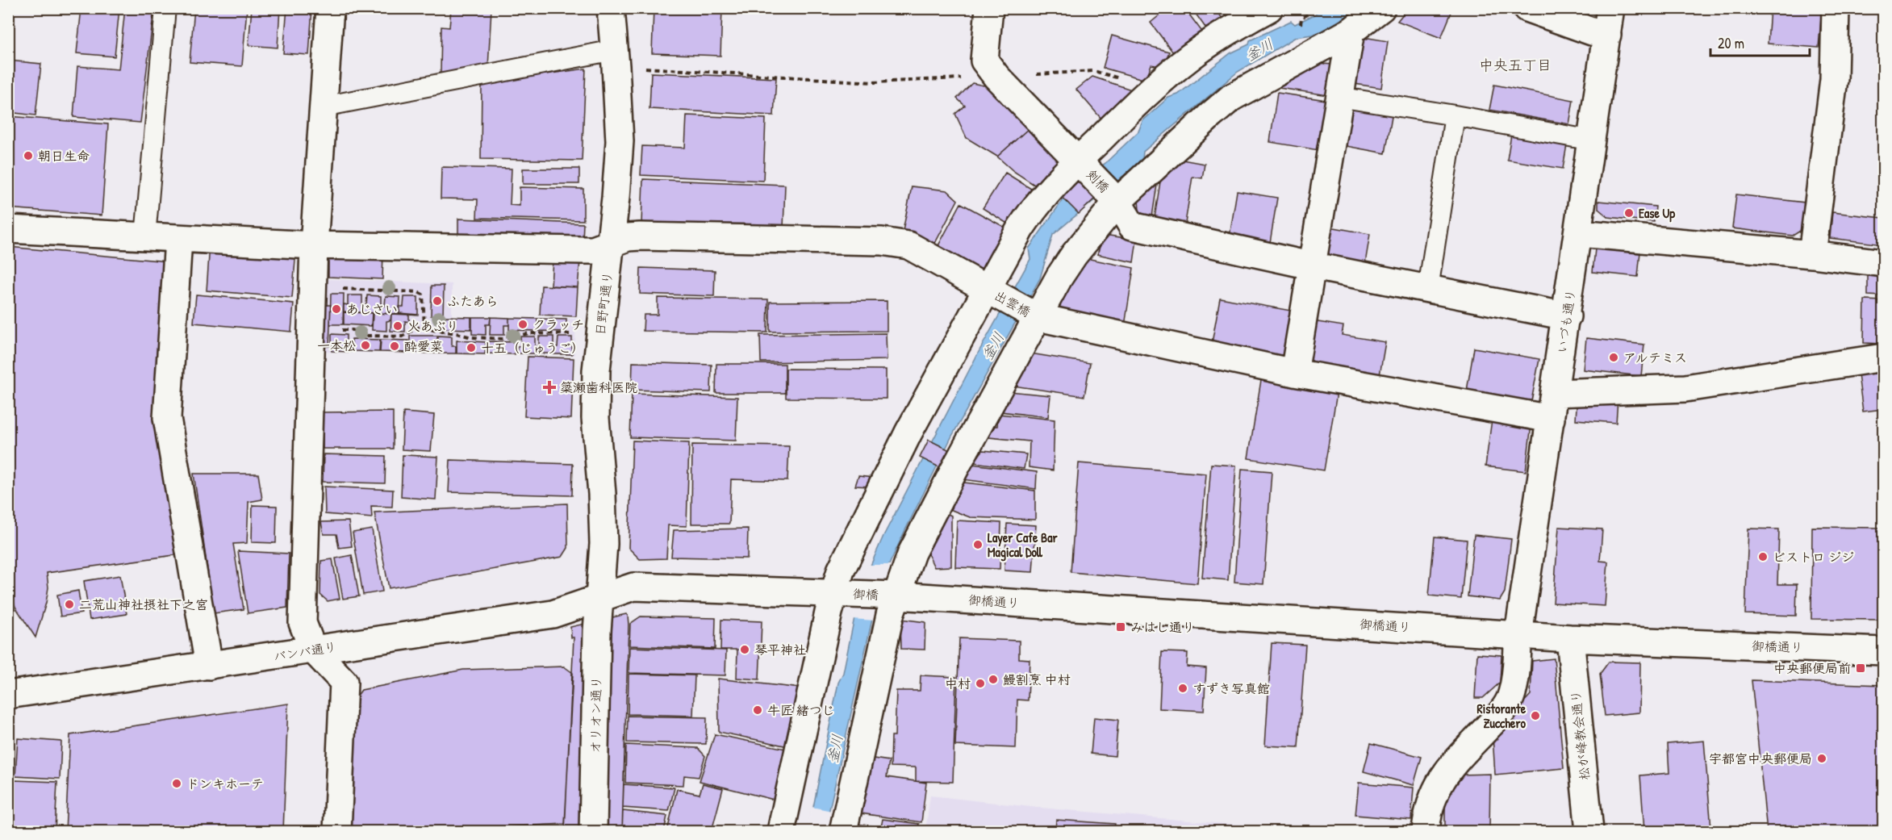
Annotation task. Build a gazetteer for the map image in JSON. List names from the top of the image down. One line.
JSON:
{"streets":{"street":["日野町通り","出雲橋","いづも通り","御橋","御橋通り","バンバ通り","オリオン通り","松が峰教会通り"]},"crossings":[["日野町通り","出雲橋"],["日野町通り","バンバ通り"],["日野町通り","オリオン通り"],["出雲橋","いづも通り"],["いづも通り","御橋通り"],["御橋","御橋通り"],["御橋通り","松が峰教会通り"],["バンバ通り","オリオン通り"]],"districts":["中央五丁目"],"water":["釜川"],"places":{"other":["朝日生命","Ease Up","ふたあら","あじさい","クラッチ","火あぶり","一本松","酔愛菜","十五（じゅうご）","アルテミス","Layer Cafe Bar Magical Doll","ビストロ ジジ","二荒山神社摂社下之宮","琴平神社","鰻割烹 中村","中村","すずき写真館","牛匠 緒つじ","Ristorante Zucchero","宇都宮中央郵便局","ドンキホーテ"],"health":["簗瀬歯科医院"],"transit":["みはし通り","中央郵便局前"]},"scale_bar":"20 m"}
